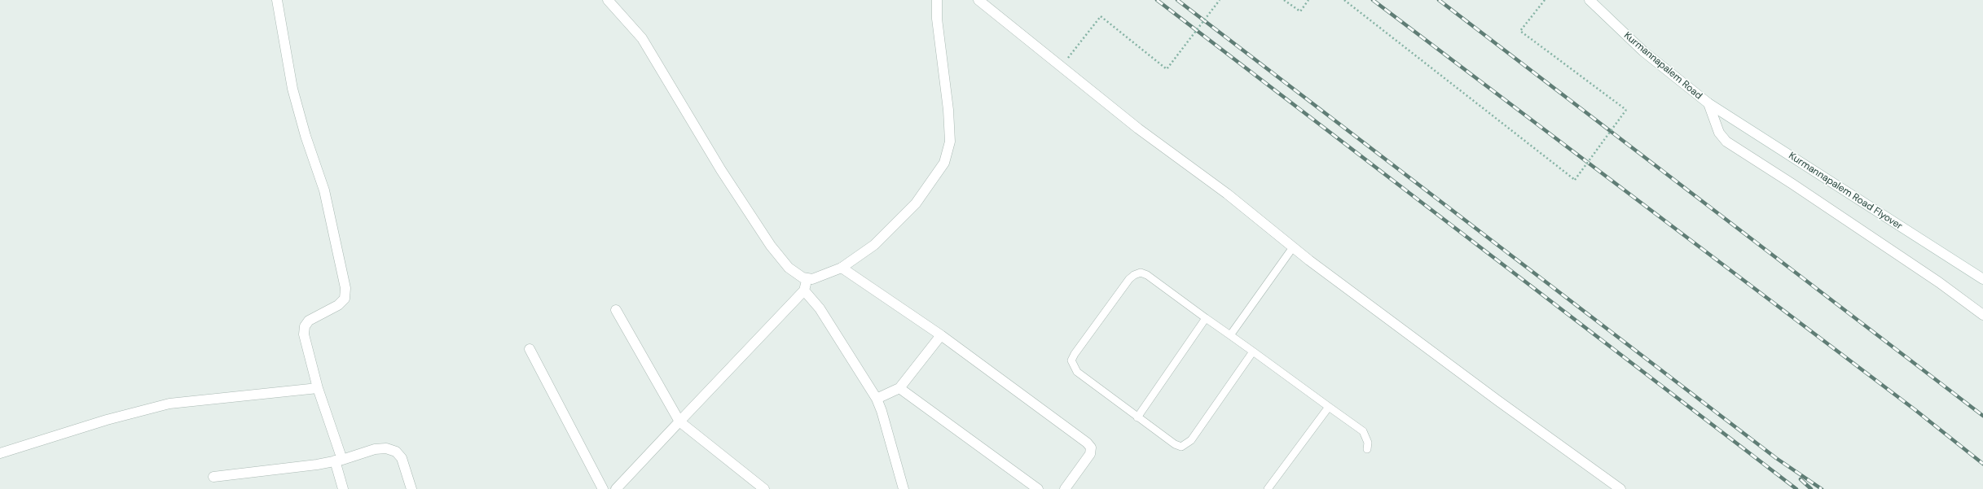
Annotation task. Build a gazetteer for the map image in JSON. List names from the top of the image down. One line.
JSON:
{"streets":{"street":["Kurmannapalem Road","Kurmannapalem Road Flyover"]},"crossings":[["Kurmannapalem Road","Kurmannapalem Road Flyover"]]}
